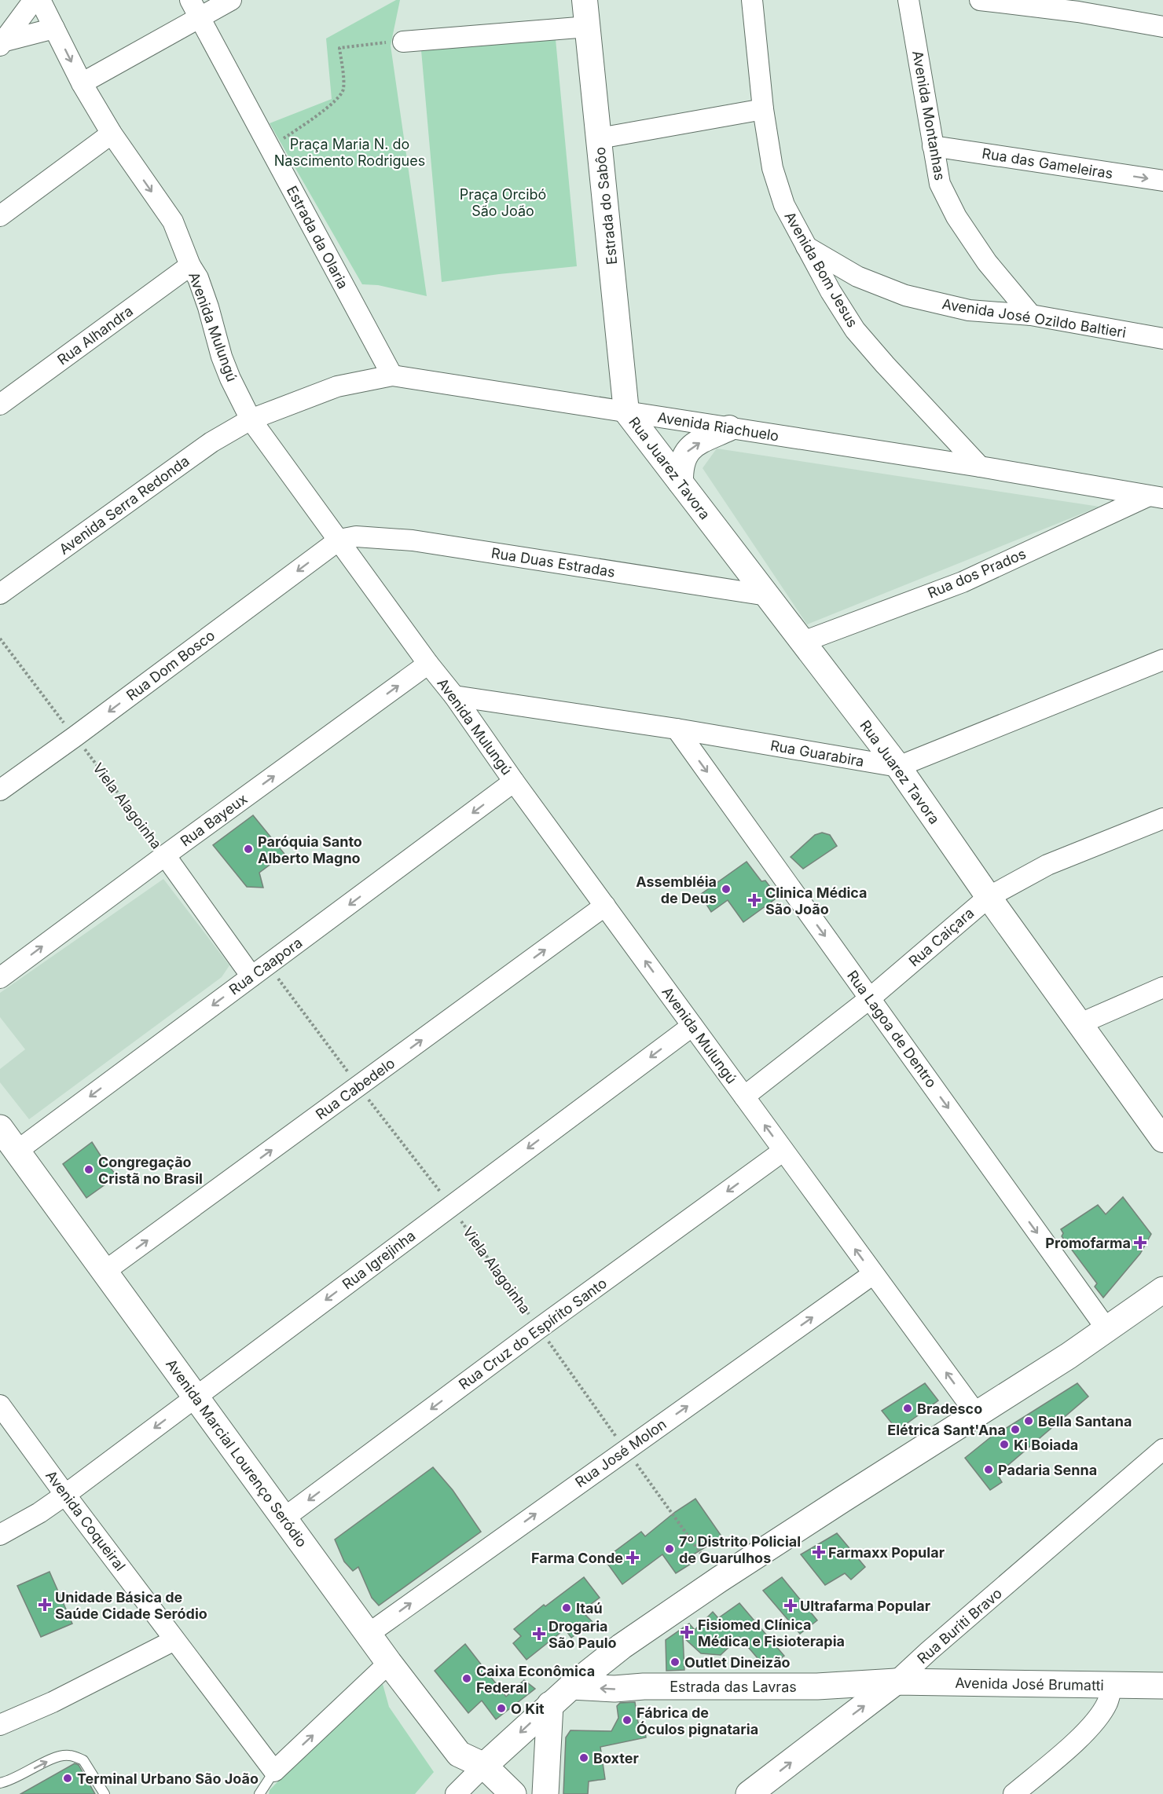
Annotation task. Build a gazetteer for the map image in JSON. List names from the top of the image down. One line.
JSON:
{"streets":{"main road":["Avenida Marcial Lourenço Seródio","Rua Buriti Bravo","Avenida José Brumatti","Estrada das Lavras"],"street":["Avenida Montanhas","Rua das Gameleiras","Estrada do Sabôo","Estrada da Olaria","Avenida Bom Jesus","Avenida José Ozildo Baltieri","Avenida Mulungú","Rua Alhandra","Avenida Riachuelo","Rua Juarez Tavora","Avenida Serra Redonda","Rua Duas Estradas","Rua dos Prados","Rua Dom Bosco","Rua Guarabira","Viela Alagoinha","Rua Bayeux","Rua Caiçara","Rua Caapora","Rua Lagoa de Dentro","Rua Cabedelo","Rua Igrejinha","Rua Cruz do Espírito Santo","Rua José Molon","Avenida Coqueiral"]},"crossings":[["Avenida Montanhas","Rua das Gameleiras"],["Avenida Montanhas","Avenida José Ozildo Baltieri"],["Estrada do Sabôo","Avenida Riachuelo"],["Estrada do Sabôo","Rua Juarez Tavora"],["Estrada da Olaria","Avenida Riachuelo"],["Avenida Bom Jesus","Avenida José Ozildo Baltieri"],["Avenida Bom Jesus","Avenida Riachuelo"],["Avenida Mulungú","Rua Alhandra"],["Avenida Mulungú","Avenida Riachuelo"],["Avenida Mulungú","Avenida Serra Redonda"],["Avenida Mulungú","Rua Duas Estradas"],["Avenida Mulungú","Rua Dom Bosco"],["Avenida Mulungú","Rua Guarabira"],["Avenida Mulungú","Rua Bayeux"],["Avenida Mulungú","Rua Caiçara"],["Avenida Mulungú","Rua Caapora"],["Avenida Mulungú","Rua Cabedelo"],["Avenida Mulungú","Rua Igrejinha"],["Avenida Mulungú","Rua Cruz do Espírito Santo"],["Avenida Mulungú","Rua José Molon"],["Avenida Riachuelo","Rua Juarez Tavora"],["Avenida Riachuelo","Avenida Serra Redonda"],["Avenida Riachuelo","Rua dos Prados"],["Rua Juarez Tavora","Rua Duas Estradas"],["Rua Juarez Tavora","Rua dos Prados"],["Rua Juarez Tavora","Rua Guarabira"],["Rua Juarez Tavora","Rua Caiçara"],["Rua Duas Estradas","Rua Dom Bosco"],["Rua Dom Bosco","Viela Alagoinha"],["Rua Guarabira","Rua Lagoa de Dentro"],["Viela Alagoinha","Rua Bayeux"],["Viela Alagoinha","Rua Caapora"],["Viela Alagoinha","Rua Cabedelo"],["Viela Alagoinha","Rua Igrejinha"],["Viela Alagoinha","Rua Cruz do Espírito Santo"],["Viela Alagoinha","Rua José Molon"],["Rua Caiçara","Rua Lagoa de Dentro"],["Rua Caapora","Avenida Marcial Lourenço Seródio"],["Rua Cabedelo","Avenida Marcial Lourenço Seródio"],["Rua Igrejinha","Avenida Marcial Lourenço Seródio"],["Rua Igrejinha","Avenida Coqueiral"],["Rua Cruz do Espírito Santo","Avenida Marcial Lourenço Seródio"],["Avenida Marcial Lourenço Seródio","Rua José Molon"],["Rua Buriti Bravo","Avenida José Brumatti"],["Rua Buriti Bravo","Estrada das Lavras"],["Avenida José Brumatti","Estrada das Lavras"]],"one_way":["Rua Dom Bosco","Rua Bayeux","Rua Caapora","Rua Lagoa de Dentro","Rua Cabedelo","Rua Igrejinha","Rua Cruz do Espírito Santo","Rua José Molon"],"parks":["Praça Maria N. do Nascimento Rodrigues","Praça Orcibó São João"],"places":{"other":["Paróquia Santo Alberto Magno","Assembléia de Deus","Congregação Cristã no Brasil","Bradesco","Bella Santana","Elétrica Sant'Ana","Ki Boiada","Padaria Senna","7º Distrito Policial de Guarulhos","Itaú","Outlet Dineizão","Caixa Econômica Federal","O Kit","Fábrica de Óculos pignataria","Boxter","Terminal Urbano São João"],"health":["Clinica Médica São João","Promofarma","Farmaxx Popular","Farma Conde","Unidade Básica de Saúde Cidade Seródio","Ultrafarma Popular","Fisiomed Clínica Médica e Fisioterapia","Drogaria São Paulo"]}}
